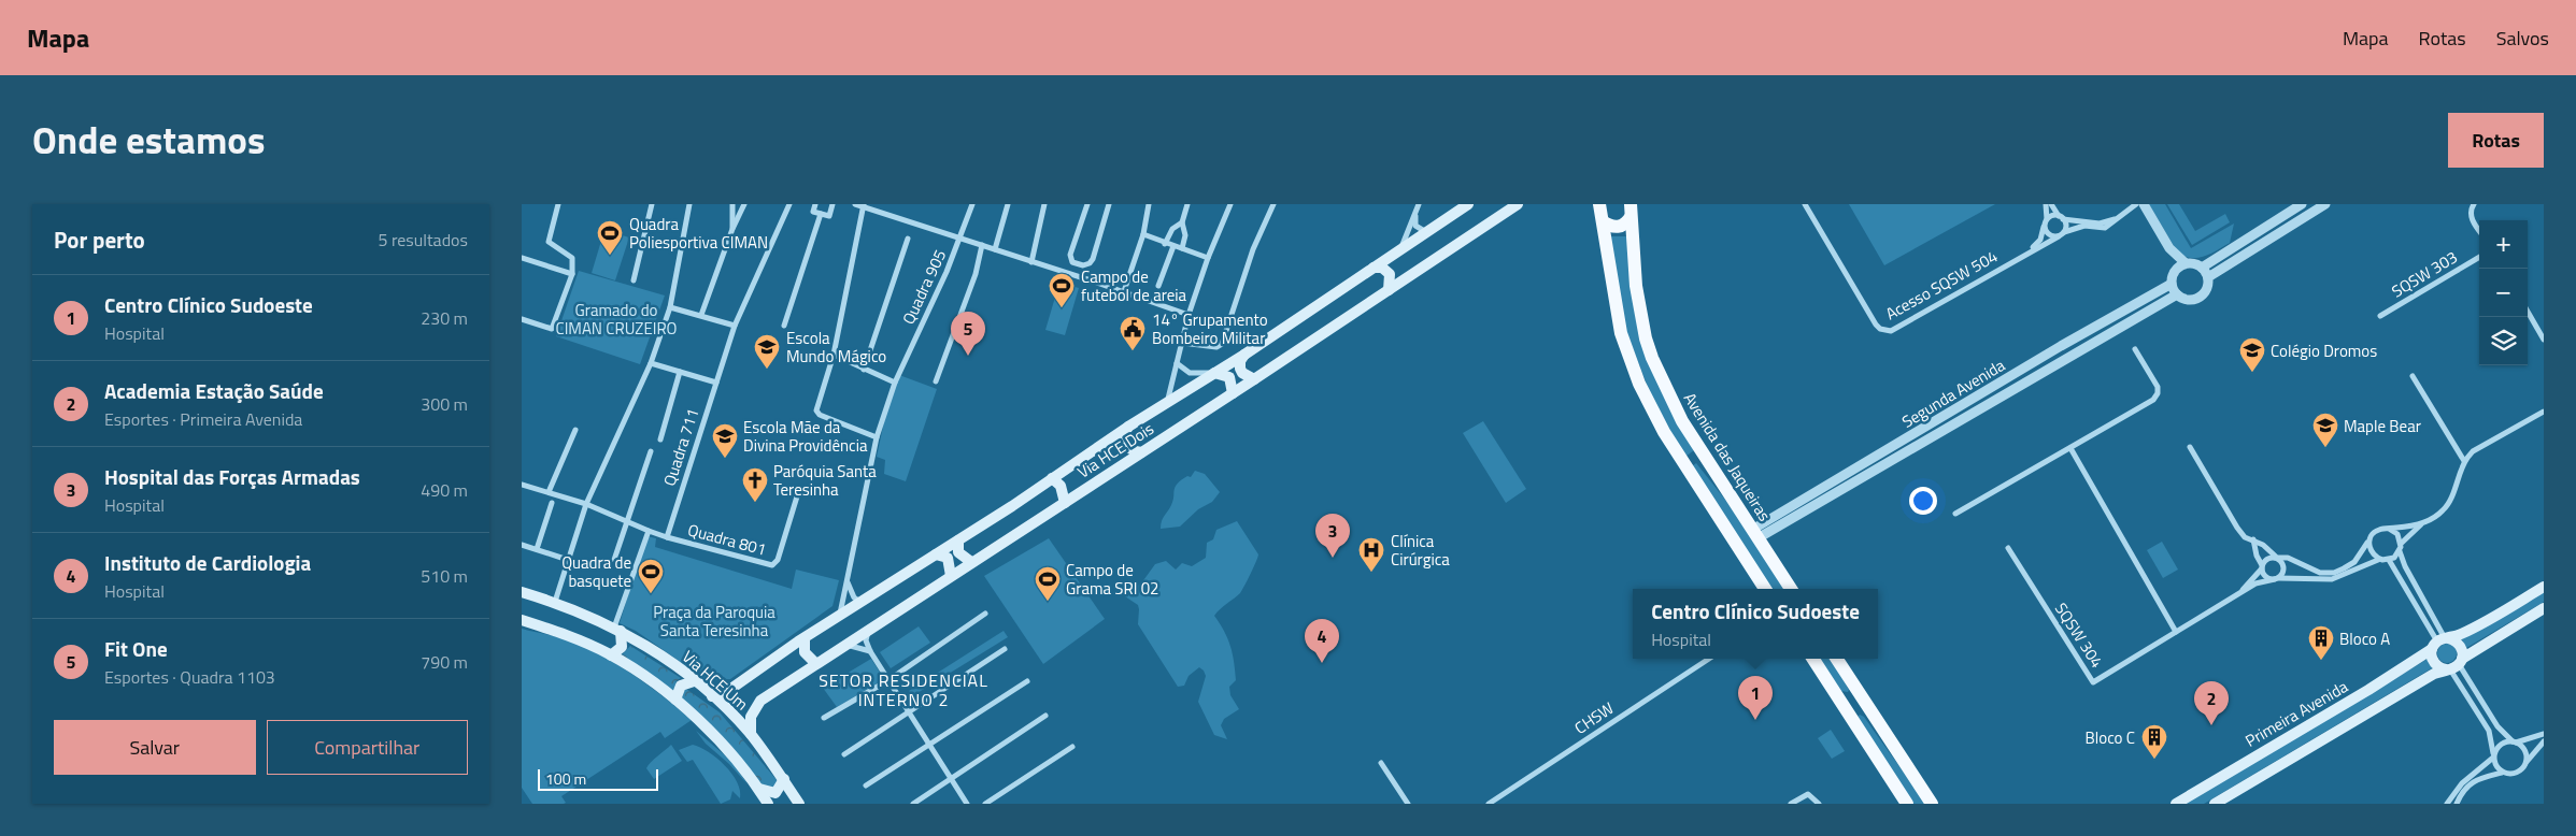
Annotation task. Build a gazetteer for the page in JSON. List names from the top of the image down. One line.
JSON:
{"streets":{"main road":["Via HCE Dois","Avenida das Jaqueiras","Via HCE Um","Primeira Avenida"],"street":["SQSW 303","Acesso SQSW 504","Quadra 905","Segunda Avenida","Quadra 711","Quadra 801","SQSW 304","CHSW"]},"crossings":[["Segunda Avenida","Avenida das Jaqueiras"],["Quadra 711","Quadra 801"],["Via HCE Dois","Via HCE Um"]],"districts":["SETOR RESIDENCIAL INTERNO 2"],"parks":["Gramado do CIMAN CRUZEIRO","Praça da Paroquia Santa Teresinha"],"places":{"sports":["Quadra Poliesportiva CIMAN","Campo de futebol de areia","Quadra de basquete","Campo de Grama SRI 02"],"public building":["14° Grupamento Bombeiro Militar"],"school or university":["Escola Mundo Mágico","Colégio Dromos","Maple Bear","Escola Mãe da Divina Providência"],"church":["Paróquia Santa Teresinha"],"hospital":["Clínica Cirúrgica"],"building":["Bloco A","Bloco C"]},"scale_bar":"100 m","page":{"header":"Mapa","nav":["Mapa","Rotas","Salvos"],"title":"Onde estamos","buttons":["Rotas",["Salvar","Compartilhar"]],"heading":["Por perto","5 resultados"],"map_buttons":["+","−"],"list":[{"mark":"1","name":"Centro Clínico Sudoeste","note":"Hospital","value":"230 m"},{"mark":"2","name":"Academia Estação Saúde","note":"Esportes · Primeira Avenida","value":"300 m"},{"mark":"3","name":"Hospital das Forças Armadas","note":"Hospital","value":"490 m"},{"mark":"4","name":"Instituto de Cardiologia","note":"Hospital","value":"510 m"},{"mark":"5","name":"Fit One","note":"Esportes · Quadra 1103","value":"790 m"}],"pins":["5","3","4","1","2"],"popup":["Centro Clínico Sudoeste","Hospital"],"scale":"100 m"}}
